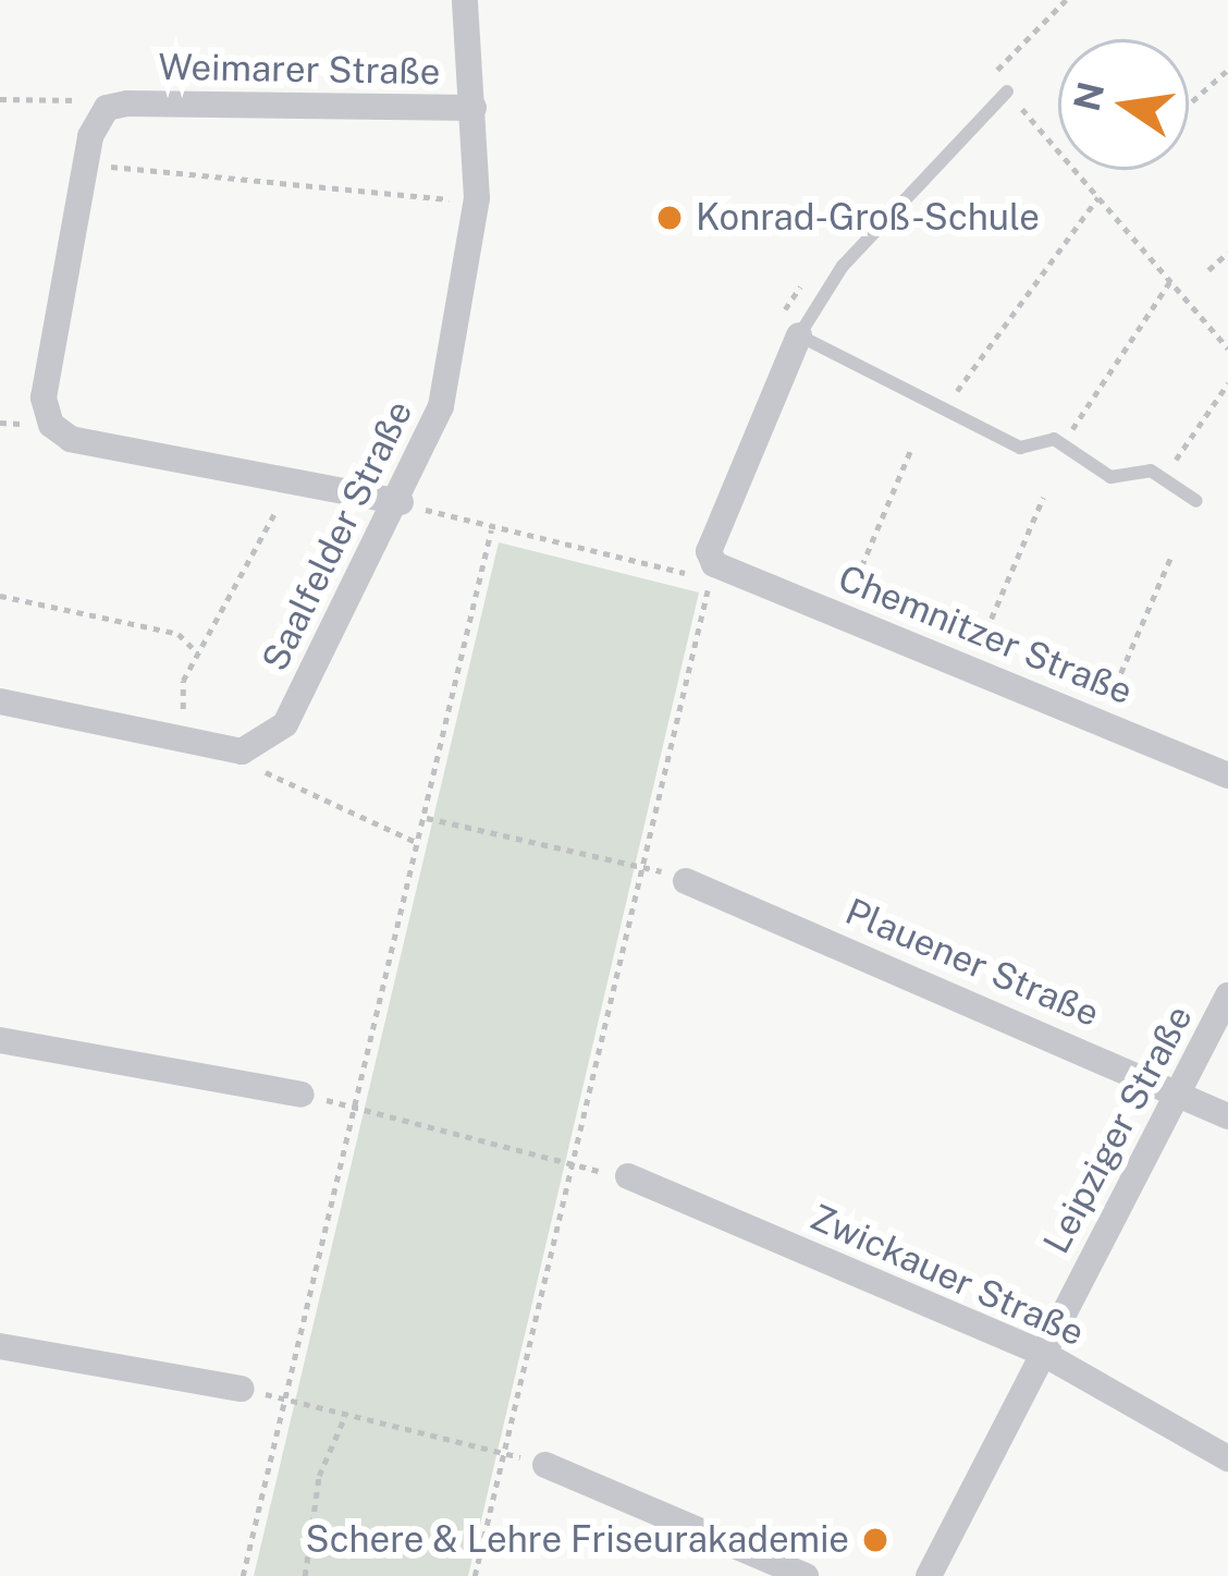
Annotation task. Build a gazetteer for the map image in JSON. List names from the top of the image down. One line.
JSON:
{"streets":{"street":["Weimarer Straße","Saalfelder Straße","Chemnitzer Straße","Plauener Straße","Leipziger Straße","Zwickauer Straße"]},"crossings":[["Weimarer Straße","Saalfelder Straße"],["Plauener Straße","Leipziger Straße"],["Leipziger Straße","Zwickauer Straße"]],"places":["Konrad-Groß-Schule","Schere & Lehre Friseurakademie"],"north":"left"}
